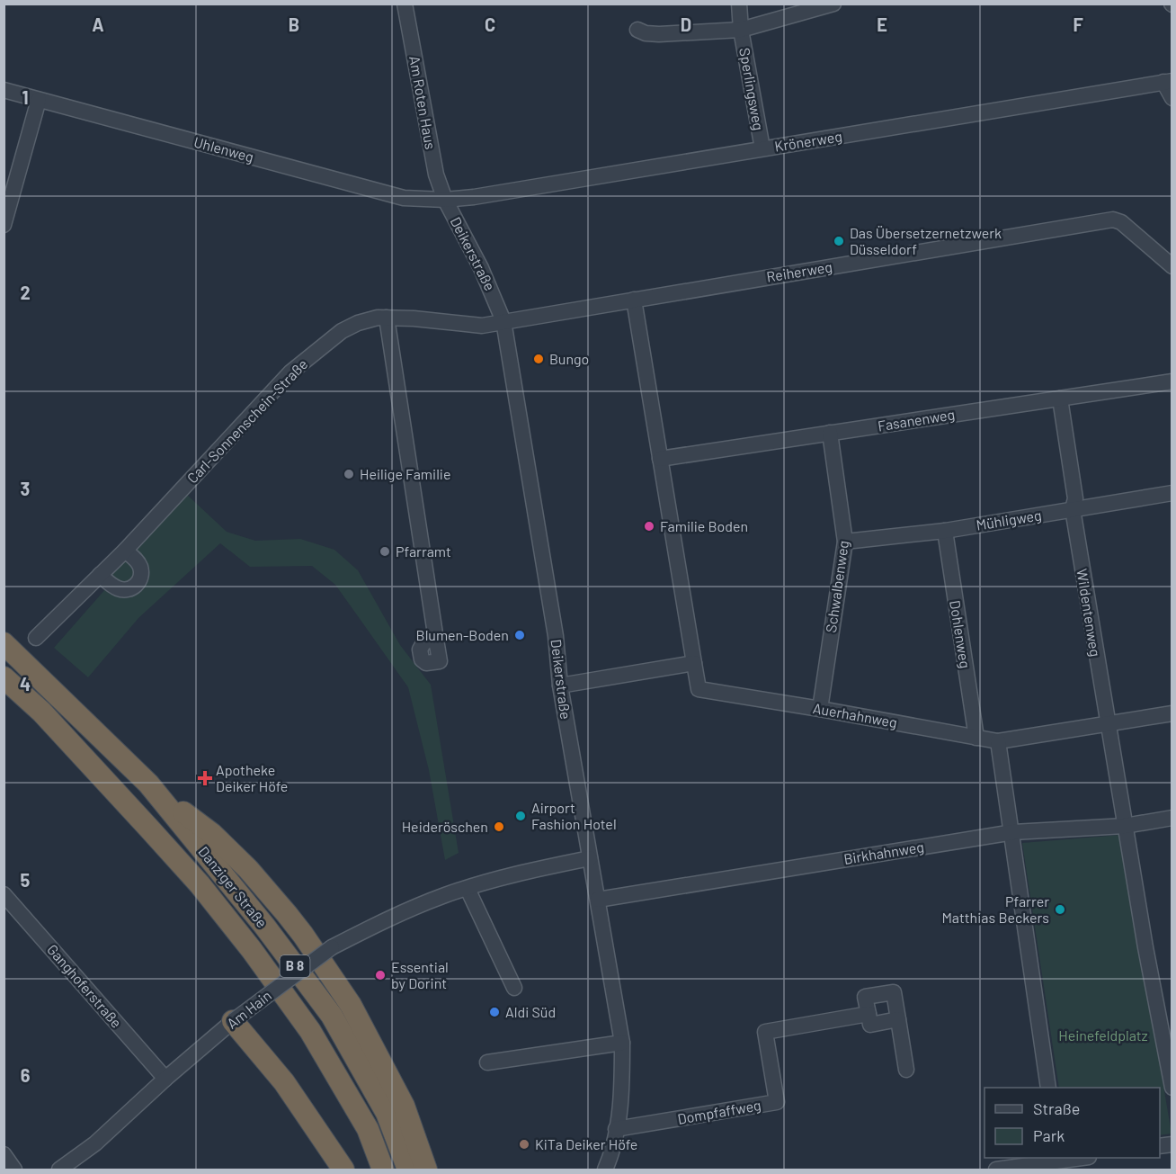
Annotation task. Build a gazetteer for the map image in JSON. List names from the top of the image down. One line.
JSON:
{"streets":{"highway":["Danziger Straße","B 8"],"street":["Sperlingsweg","Am Roten Haus","Krönerweg","Uhlenweg","Deikerstraße","Reiherweg","Fasanenweg","Carl-Sonnenschein-Straße","Mühligweg","Schwalbenweg","Wildentenweg","Dohlenweg","Auerhahnweg","Birkhahnweg","Ganghoferstraße","Am Hain","Dompfaffweg"]},"crossings":[["Sperlingsweg","Krönerweg"],["Am Roten Haus","Krönerweg"],["Am Roten Haus","Uhlenweg"],["Am Roten Haus","Deikerstraße"],["Krönerweg","Uhlenweg"],["Krönerweg","Deikerstraße"],["Uhlenweg","Deikerstraße"],["Deikerstraße","Reiherweg"],["Deikerstraße","Carl-Sonnenschein-Straße"],["Deikerstraße","Birkhahnweg"],["Deikerstraße","Am Hain"],["Deikerstraße","Dompfaffweg"],["Reiherweg","Carl-Sonnenschein-Straße"],["Fasanenweg","Schwalbenweg"],["Fasanenweg","Wildentenweg"],["Mühligweg","Schwalbenweg"],["Mühligweg","Wildentenweg"],["Mühligweg","Dohlenweg"],["Schwalbenweg","Auerhahnweg"],["Wildentenweg","Auerhahnweg"],["Wildentenweg","Birkhahnweg"],["Dohlenweg","Auerhahnweg"],["Ganghoferstraße","Am Hain"]],"parks":["Heinefeldplatz"],"places":{"other":["Das Übersetzernetzwerk Düsseldorf","Bungo","Heilige Familie","Familie Boden","Pfarramt","Blumen-Boden","Airport Fashion Hotel","Heideröschen","Pfarrer Matthias Beckers","Essential by Dorint","Aldi Süd","KiTa Deiker Höfe"],"health":["Apotheke Deiker Höfe"]},"legend":["Straße","Park"],"grid":{"columns":["A","B","C","D","E","F"],"rows":["1","2","3","4","5","6"]}}
